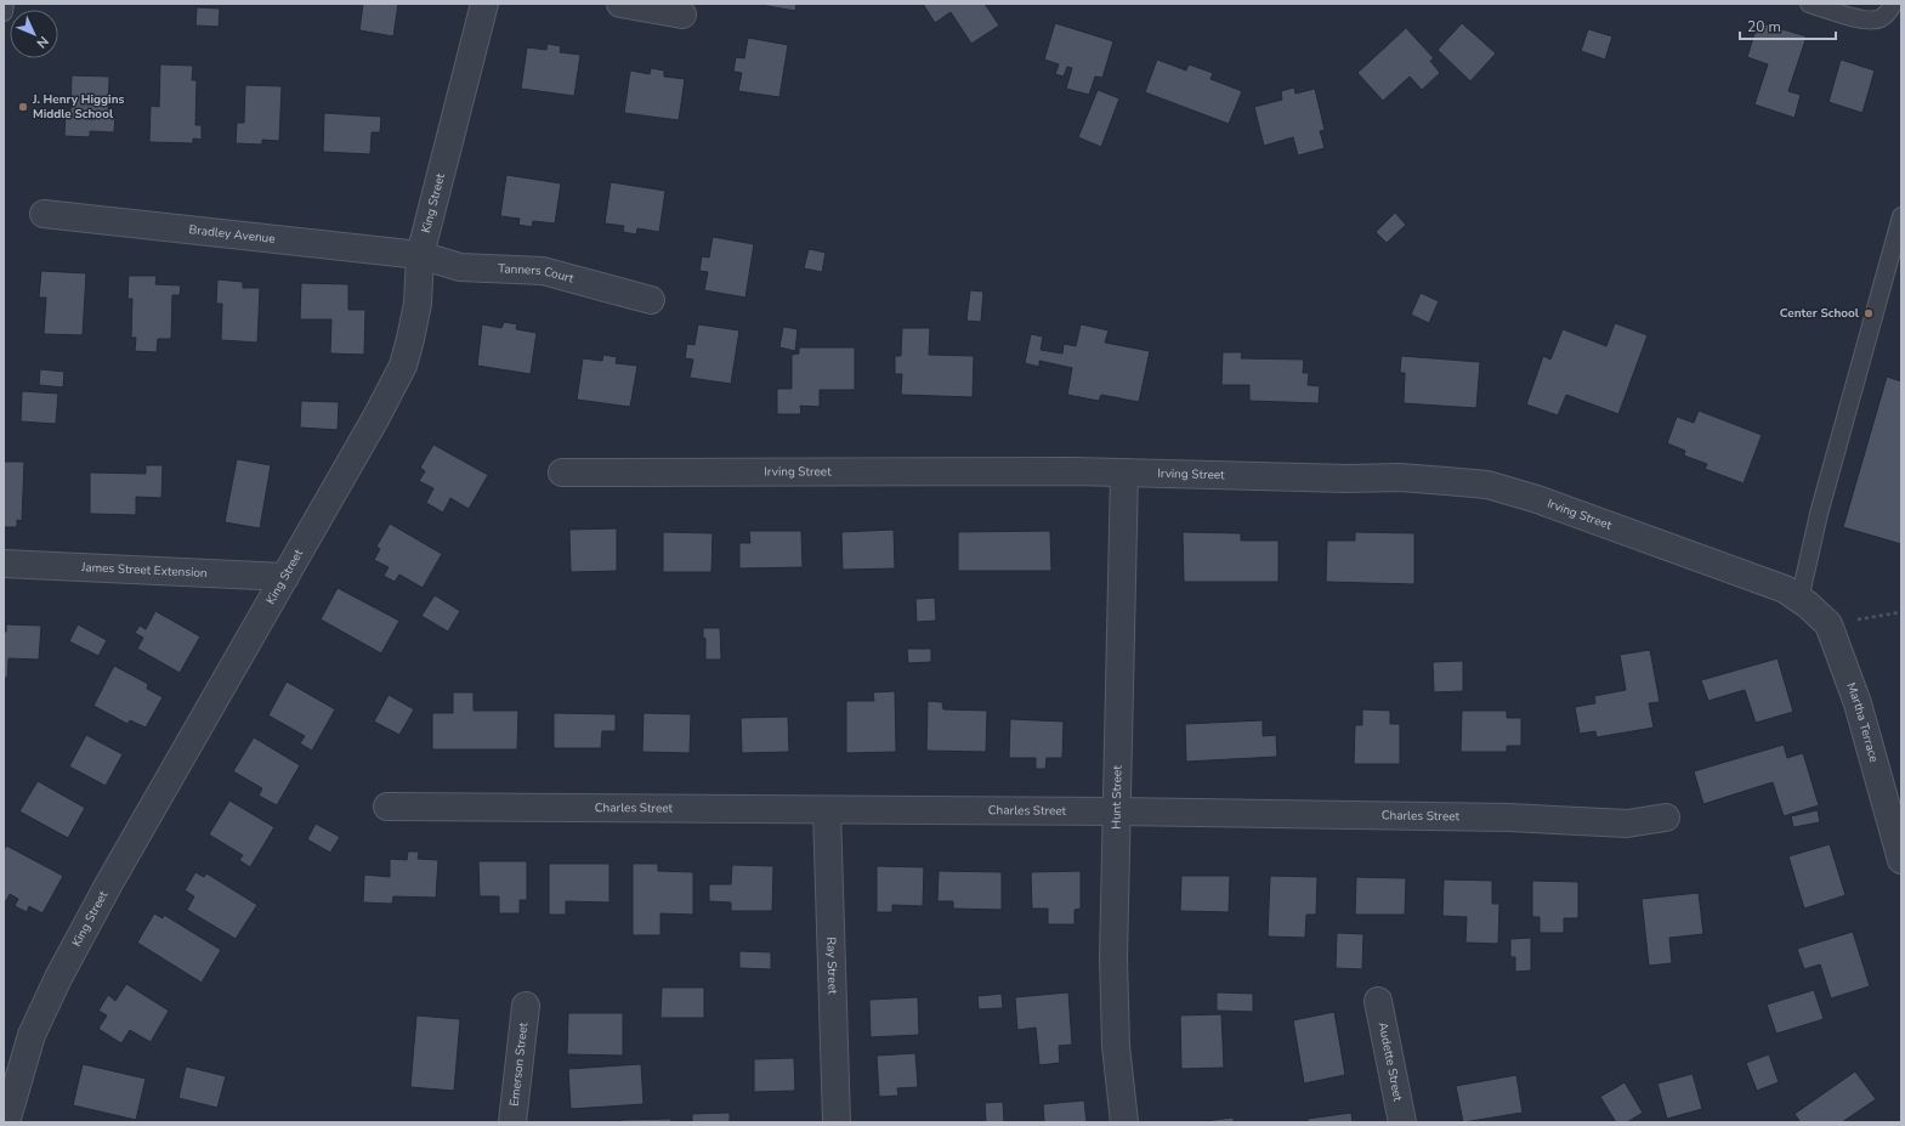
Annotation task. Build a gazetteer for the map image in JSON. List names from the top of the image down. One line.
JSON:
{"streets":{"street":["King Street","Bradley Avenue","Tanners Court","Irving Street","James Street Extension","Martha Terrace","Hunt Street","Charles Street","Ray Street","Audette Street","Emerson Street"]},"crossings":[["King Street","Bradley Avenue"],["King Street","Tanners Court"],["King Street","James Street Extension"],["Bradley Avenue","Tanners Court"],["Irving Street","Martha Terrace"],["Irving Street","Hunt Street"],["Hunt Street","Charles Street"],["Charles Street","Ray Street"]],"places":["J. Henry Higgins Middle School","Center School"],"scale_bar":"20 m","north":"bottom right"}
